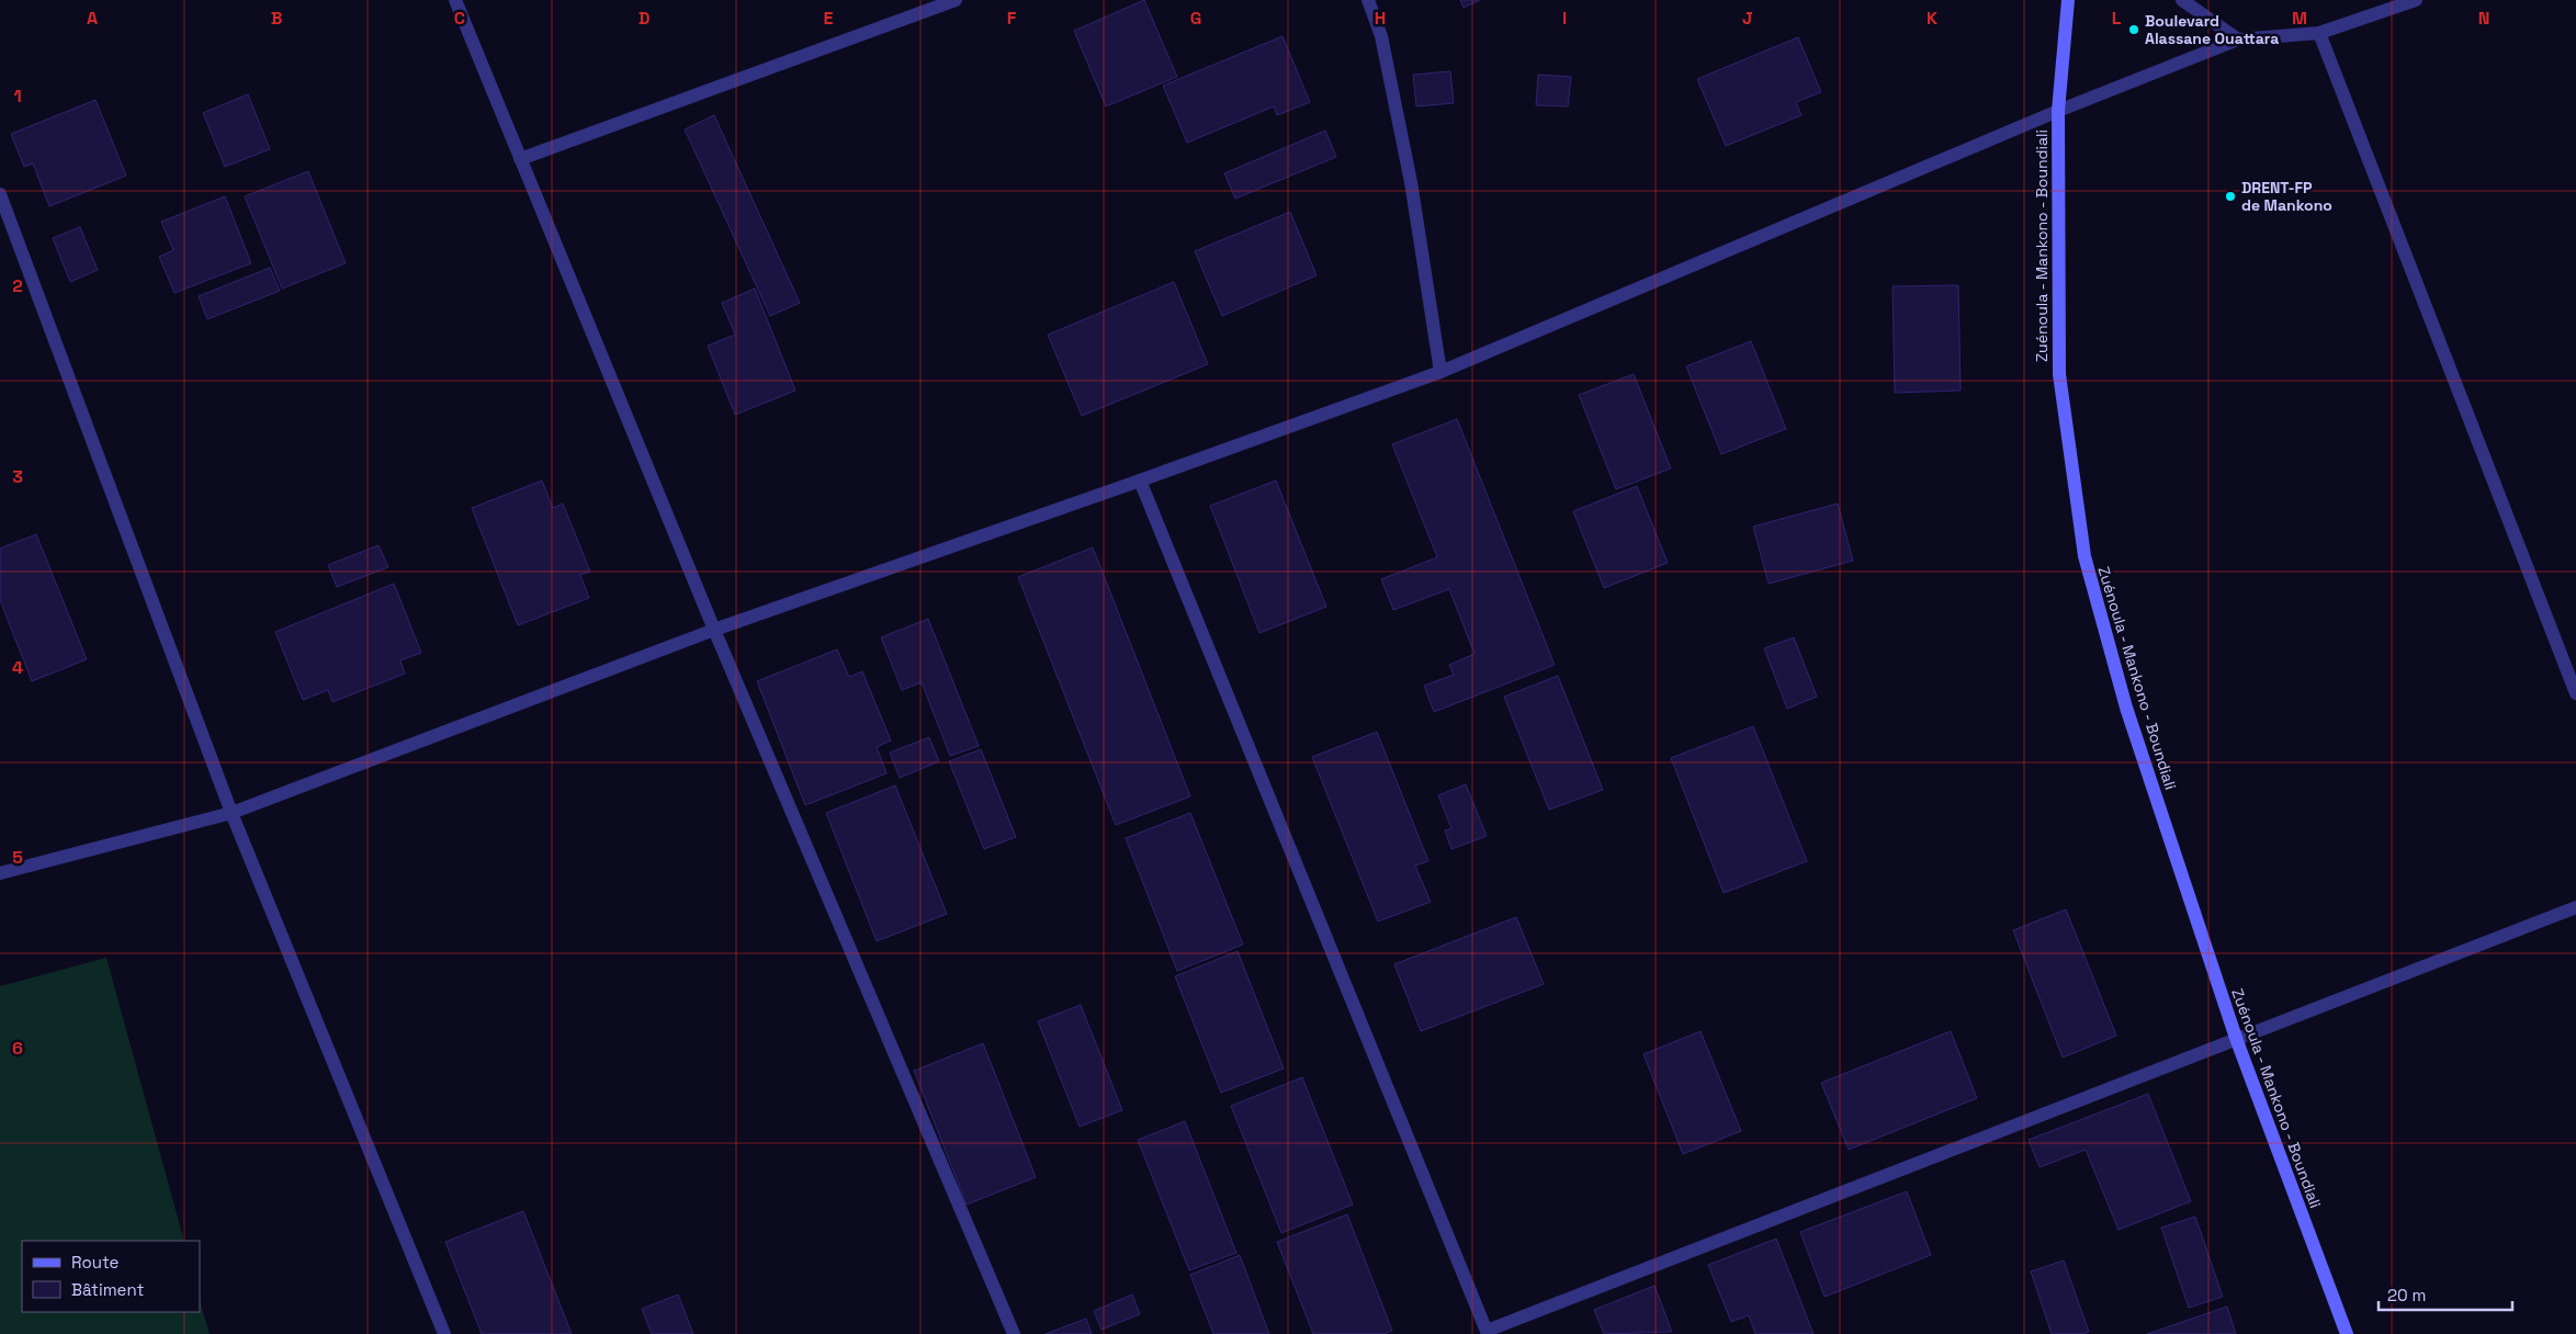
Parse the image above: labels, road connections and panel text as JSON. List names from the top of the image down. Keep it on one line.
{"streets":{"main road":["Zuénoula - Mankono - Boundiali"]},"places":["Boulevard Alassane Ouattara","DRENT-FP de Mankono"],"legend":["Route","Bâtiment"],"scale_bar":"20 m","grid":{"columns":["A","B","C","D","E","F","G","H","I","J","K","L","M","N"],"rows":["1","2","3","4","5","6"]}}
